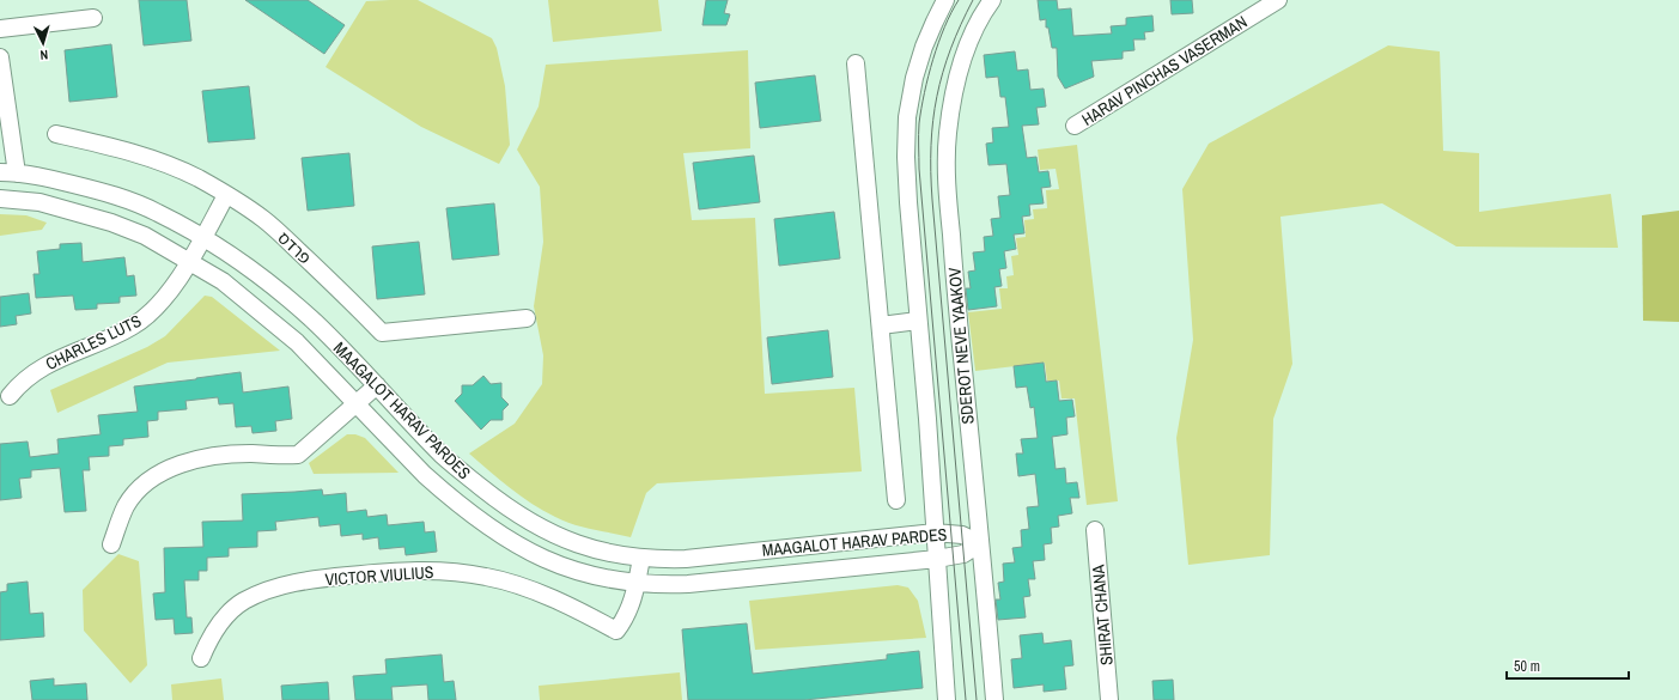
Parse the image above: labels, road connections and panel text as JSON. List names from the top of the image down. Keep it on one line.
{"streets":{"street":["HARAV PINCHAS VASERMAN","פרדס","CHARLES LUTS","SDEROT NEVE YAAKOV","MAAGALOT HARAV PARDES","VICTOR VIULIUS","SHIRAT CHANA"]},"crossings":[["פרדס","CHARLES LUTS"],["CHARLES LUTS","MAAGALOT HARAV PARDES"],["SDEROT NEVE YAAKOV","MAAGALOT HARAV PARDES"],["MAAGALOT HARAV PARDES","VICTOR VIULIUS"]],"scale_bar":"50 m","north":"bottom"}
